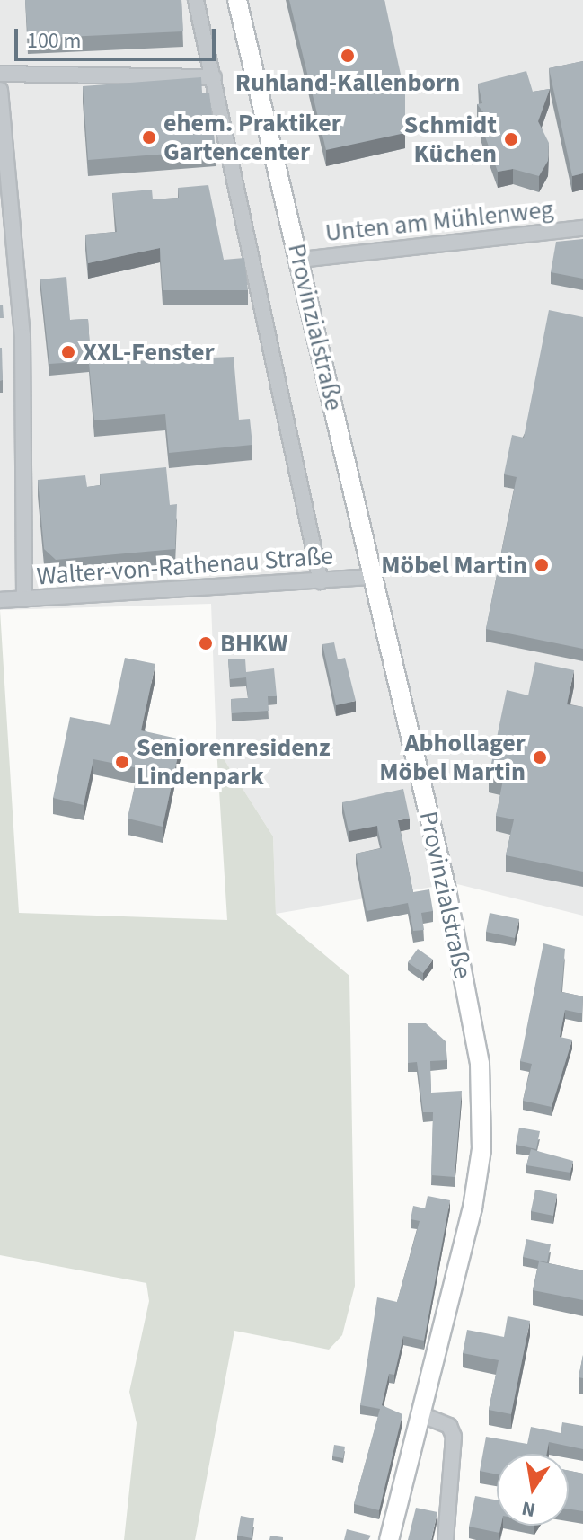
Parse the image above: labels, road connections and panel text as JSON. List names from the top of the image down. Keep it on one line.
{"streets":{"main road":["Provinzialstraße"],"street":["Unten am Mühlenweg","Walter-von-Rathenau Straße"]},"crossings":[["Unten am Mühlenweg","Provinzialstraße"],["Provinzialstraße","Walter-von-Rathenau Straße"]],"places":["Ruhland-Kallenborn","ehem. Praktiker Gartencenter","Schmidt Küchen","XXL-Fenster","Möbel Martin","BHKW","Abhollager Möbel Martin","Seniorenresidenz Lindenpark"],"scale_bar":"100 m","north":"bottom"}
